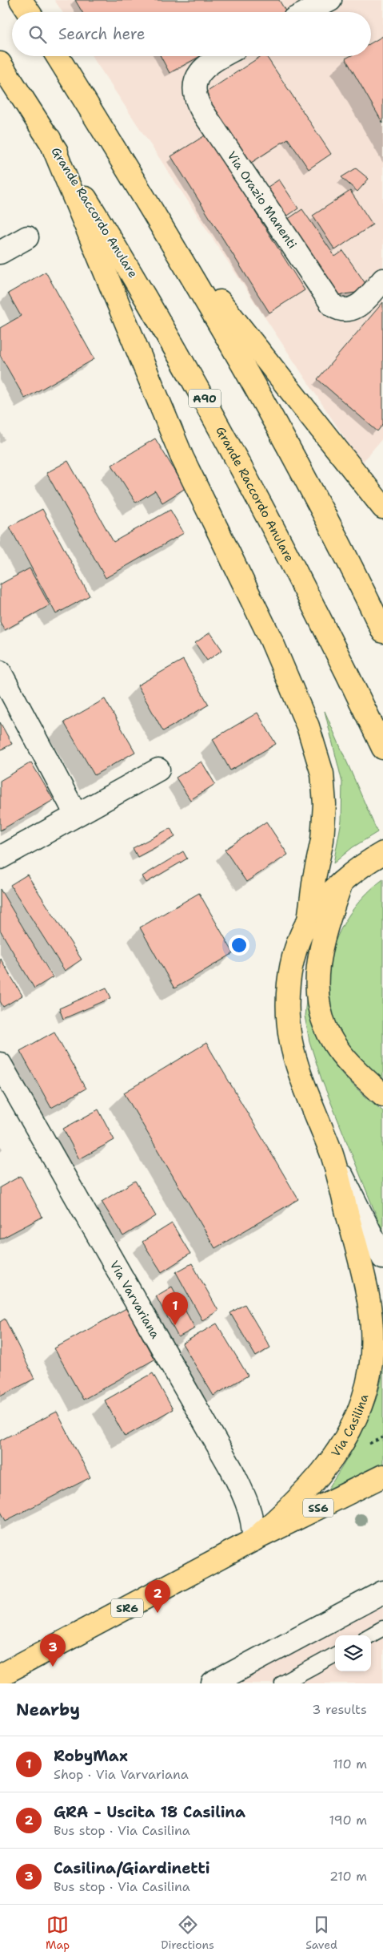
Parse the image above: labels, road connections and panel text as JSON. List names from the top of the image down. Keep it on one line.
{"streets":{"main road":["Grande Raccordo Anulare","A90","Via Casilina","SS6","SR6"],"street":["Via Orazio Manenti","Via Varvariana"]},"crossings":[["Via Varvariana","Via Casilina"]],"page":{"search":"Search here","pins":["1","2","3"],"heading":["Nearby","3 results"],"list":[{"mark":"1","name":"RobyMax","note":"Shop · Via Varvariana","value":"110 m"},{"mark":"2","name":"GRA - Uscita 18 Casilina","note":"Bus stop · Via Casilina","value":"190 m"},{"mark":"3","name":"Casilina/Giardinetti","note":"Bus stop · Via Casilina","value":"210 m"}],"nav":["Map","Directions","Saved"]}}
